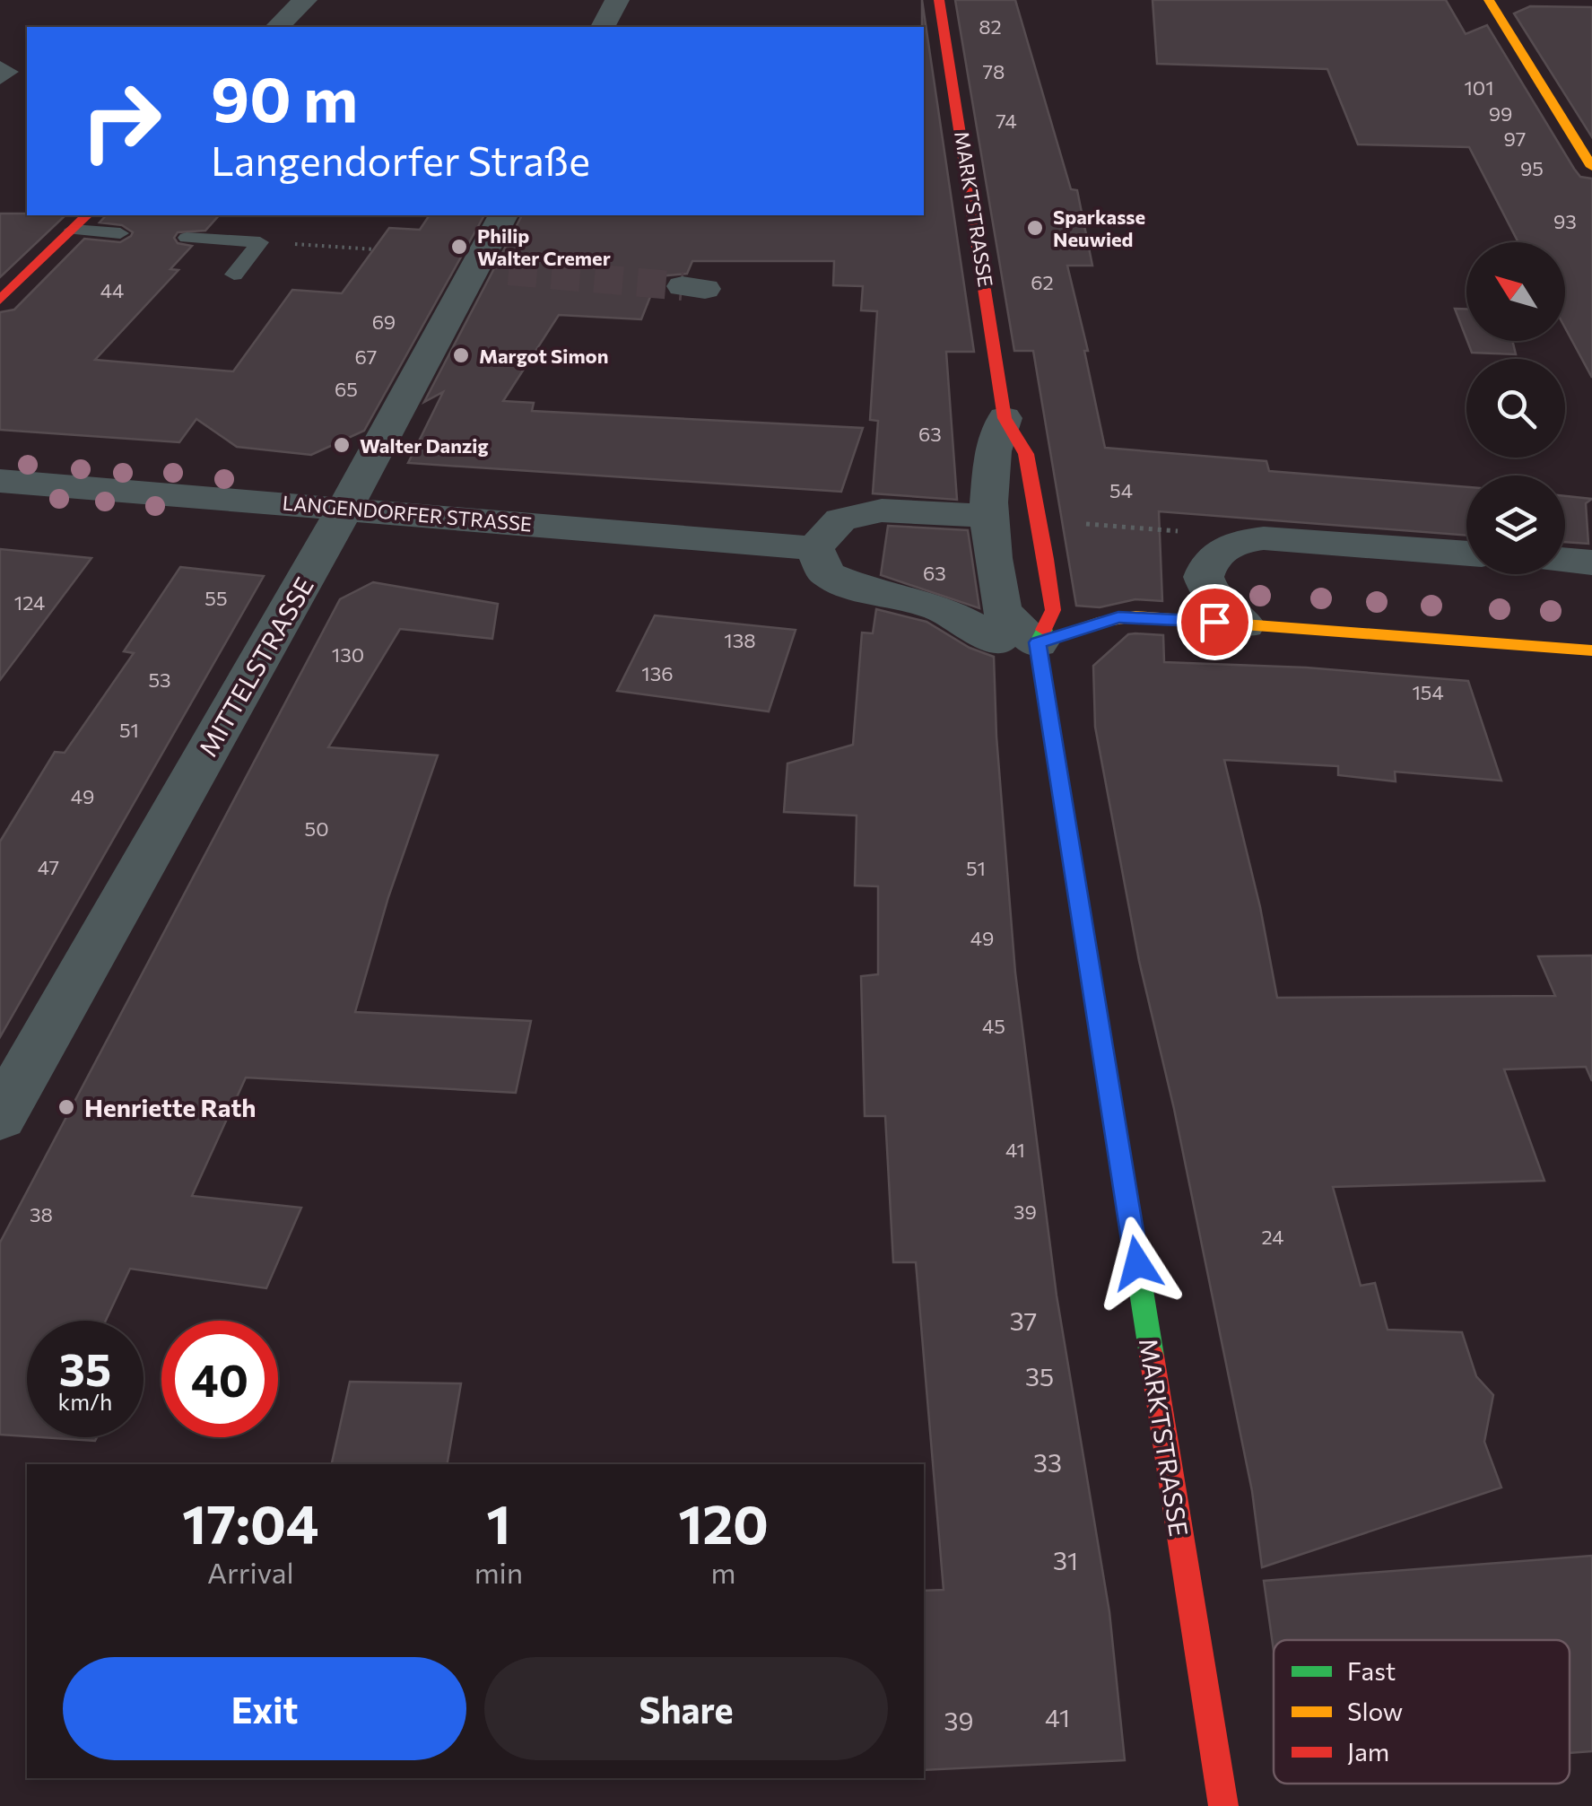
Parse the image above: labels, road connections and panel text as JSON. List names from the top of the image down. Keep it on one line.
{"streets":{"street":["MARKTSTRASSE","LANGENDORFER STRASSE","MITTELSTRASSE"]},"crossings":[["LANGENDORFER STRASSE","MITTELSTRASSE"]],"places":["Sparkasse Neuwied","Philip Walter Cremer","Margot Simon","Walter Danzig","Henriette Rath"],"house_numbers":["82","78","101","99","74","97","95","93","62","44","69","67","65","63","54","63","55","124","138","130","136","53","154","51","49","50","47","51","49","45","41","39","38","24","37","35","33","31","41","39"],"legend":["Fast","Slow","Jam"],"north":"top left","page":{"turn":["90 m","Langendorfer Straße"],"speed":"35 km/h","limit":"40","eta":["17:04","Arrival","1","min","120","m"],"buttons":["Exit","Share"]}}
